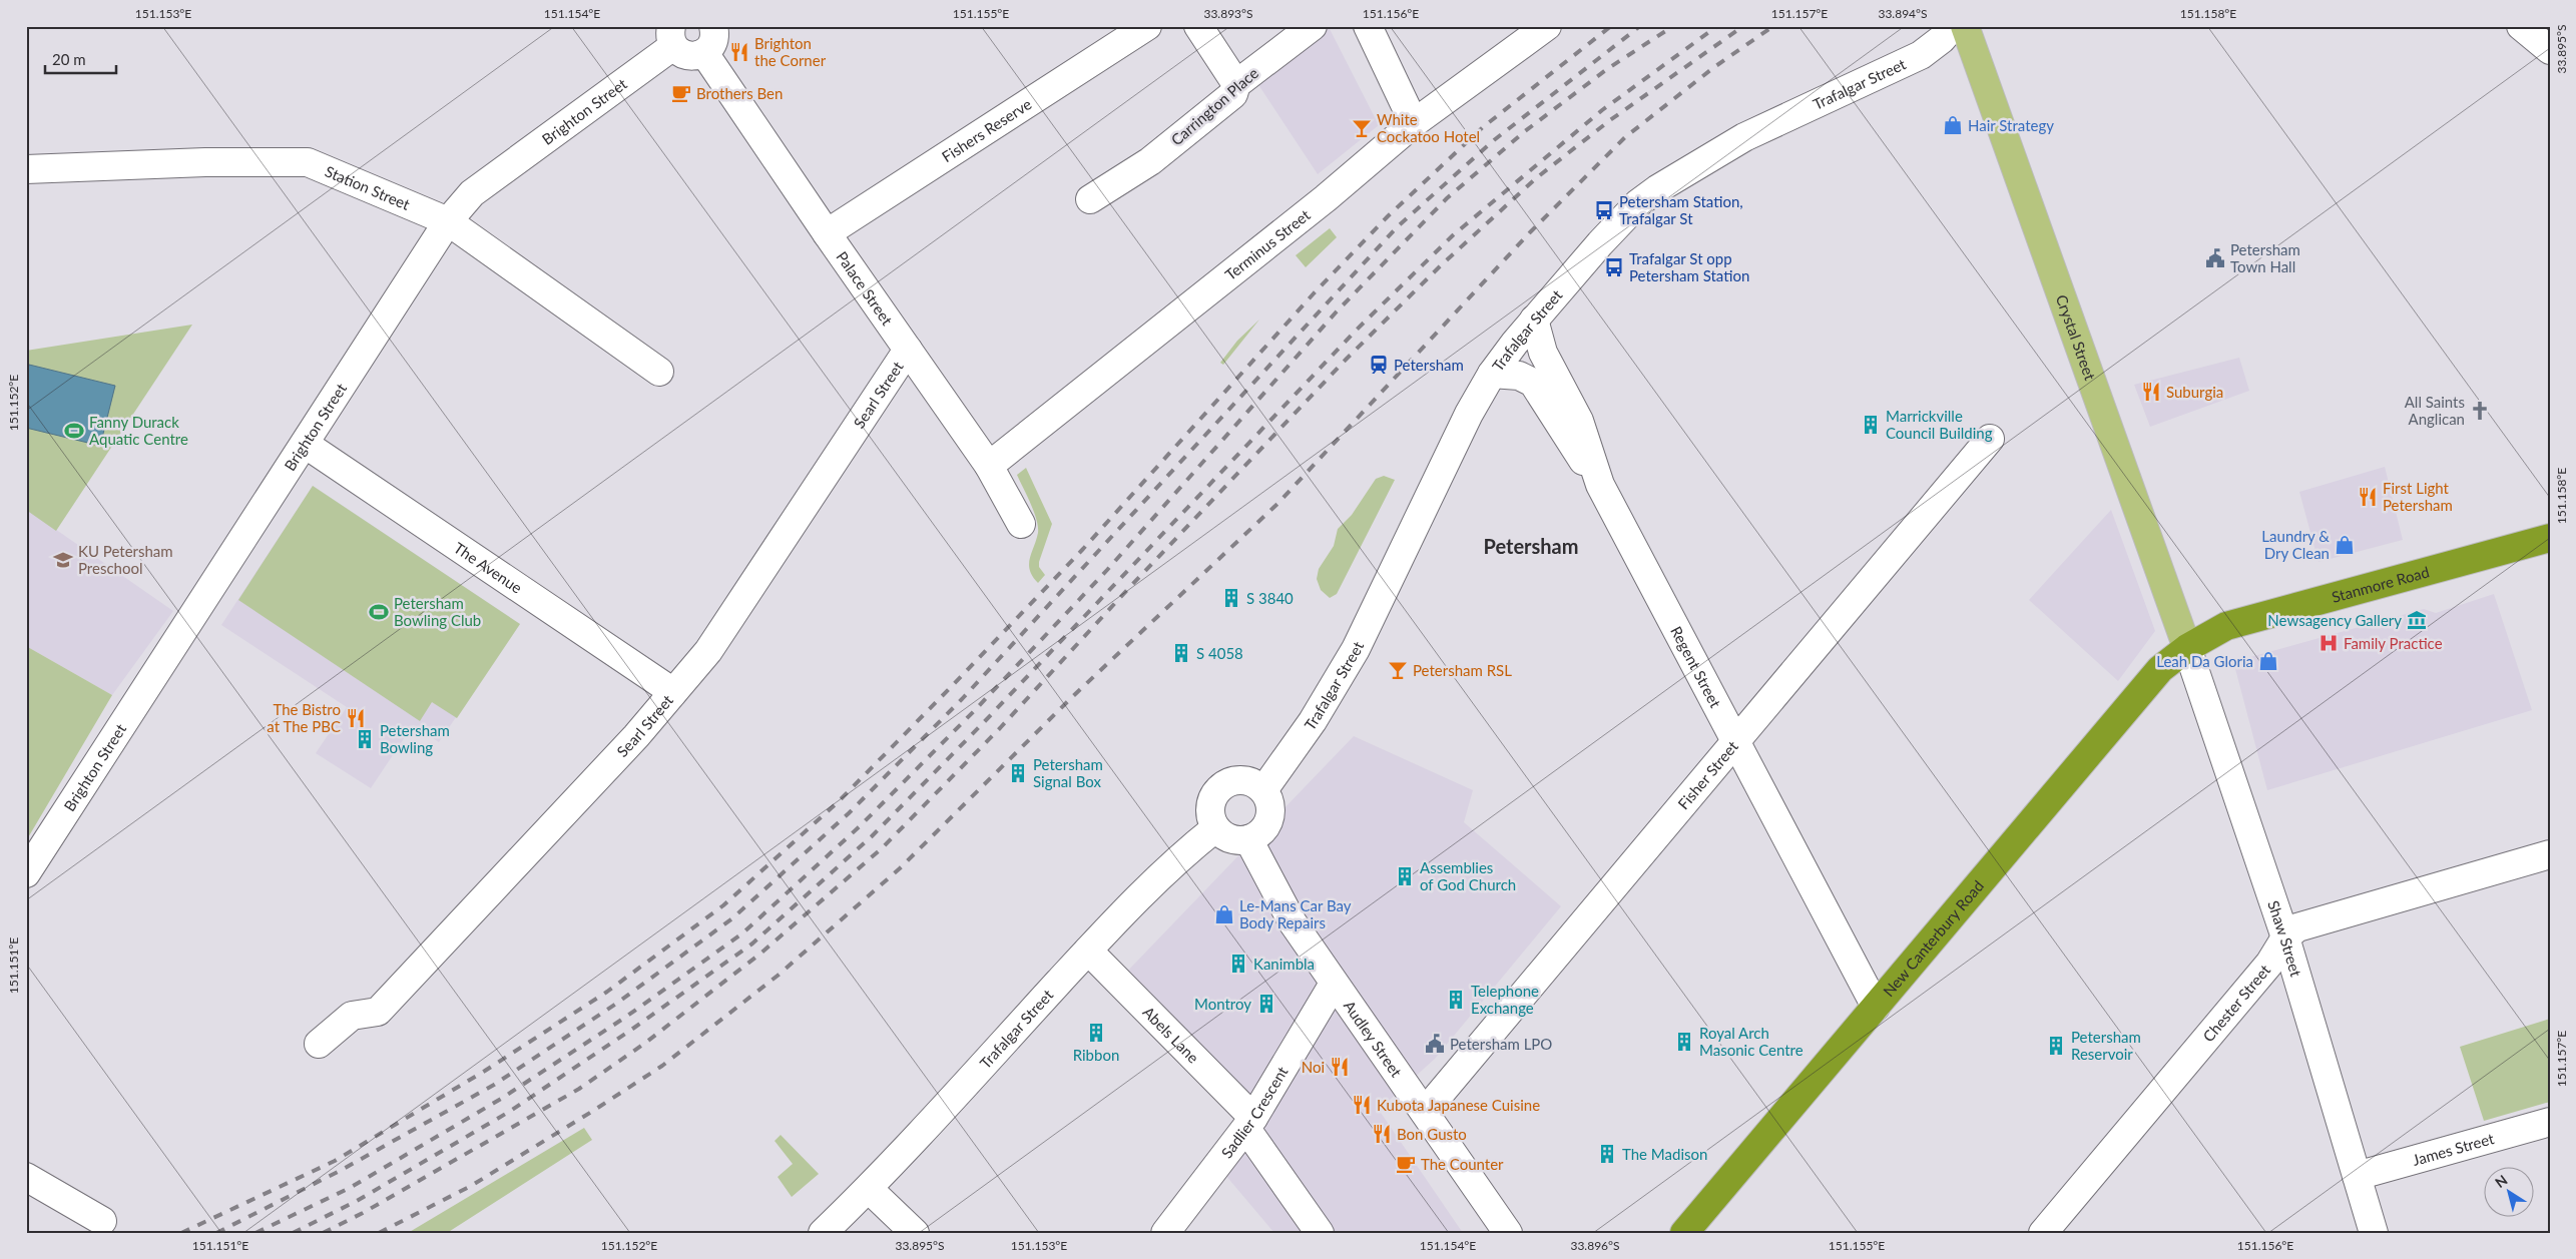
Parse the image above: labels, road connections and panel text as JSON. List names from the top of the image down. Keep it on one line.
{"streets":{"highway":["Stanmore Road","New Canterbury Road"],"main road":["Crystal Street"],"street":["Trafalgar Street","Carrington Place","Brighton Street","Fishers Reserve","Station Street","Terminus Street","Palace Street","Searl Street","The Avenue","Regent Street","Fisher Street","Shaw Street","Chester Street","Abels Lane","Audley Street","Sadlier Crescent","James Street"]},"crossings":[["Trafalgar Street","Regent Street"],["Trafalgar Street","Abels Lane"],["Trafalgar Street","Audley Street"],["Brighton Street","Station Street"],["Brighton Street","The Avenue"],["Fishers Reserve","Palace Street"],["Terminus Street","Palace Street"],["Palace Street","Searl Street"],["Crystal Street","Stanmore Road"],["Crystal Street","New Canterbury Road"],["Crystal Street","Shaw Street"],["Searl Street","The Avenue"],["Stanmore Road","New Canterbury Road"],["Stanmore Road","Shaw Street"],["Regent Street","Fisher Street"],["Regent Street","New Canterbury Road"],["Fisher Street","Audley Street"],["New Canterbury Road","Shaw Street"],["Shaw Street","Chester Street"],["Shaw Street","James Street"],["Abels Lane","Sadlier Crescent"],["Audley Street","Sadlier Crescent"]],"districts":["Petersham"],"places":{"restaurant":["Brighton the Corner","Suburgia","First Light Petersham","The Bistro at The PBC","Noi","Kubota Japanese Cuisine","Bon Gusto"],"cafe":["Brothers Ben","The Counter"],"shop":["Hair Strategy","Laundry & Dry Clean","Leah Da Gloria","Le-Mans Car Bay Body Repairs"],"bar":["White Cockatoo Hotel","Petersham RSL"],"bus stop":["Petersham Station, Trafalgar St","Trafalgar St opp Petersham Station"],"public building":["Petersham Town Hall","Petersham LPO"],"station":["Petersham"],"church":["All Saints Anglican"],"building":["Marrickville Council Building","S 3840","S 4058","Petersham Bowling","Petersham Signal Box","Assemblies of God Church","Kanimbla","Telephone Exchange","Montroy","Ribbon","Royal Arch Masonic Centre","Petersham Reservoir","The Madison"],"sports":["Fanny Durack Aquatic Centre","Petersham Bowling Club"],"school or university":["KU Petersham Preschool"],"museum":["Newsagency Gallery"],"hospital":["Family Practice"]},"scale_bar":"20 m","north":"top left","coordinates":["151.153°E","151.154°E","151.155°E","33.893°S","151.156°E","151.157°E","33.894°S","151.158°E","33.895°S","151.152°E","151.151°E","33.896°S"]}
